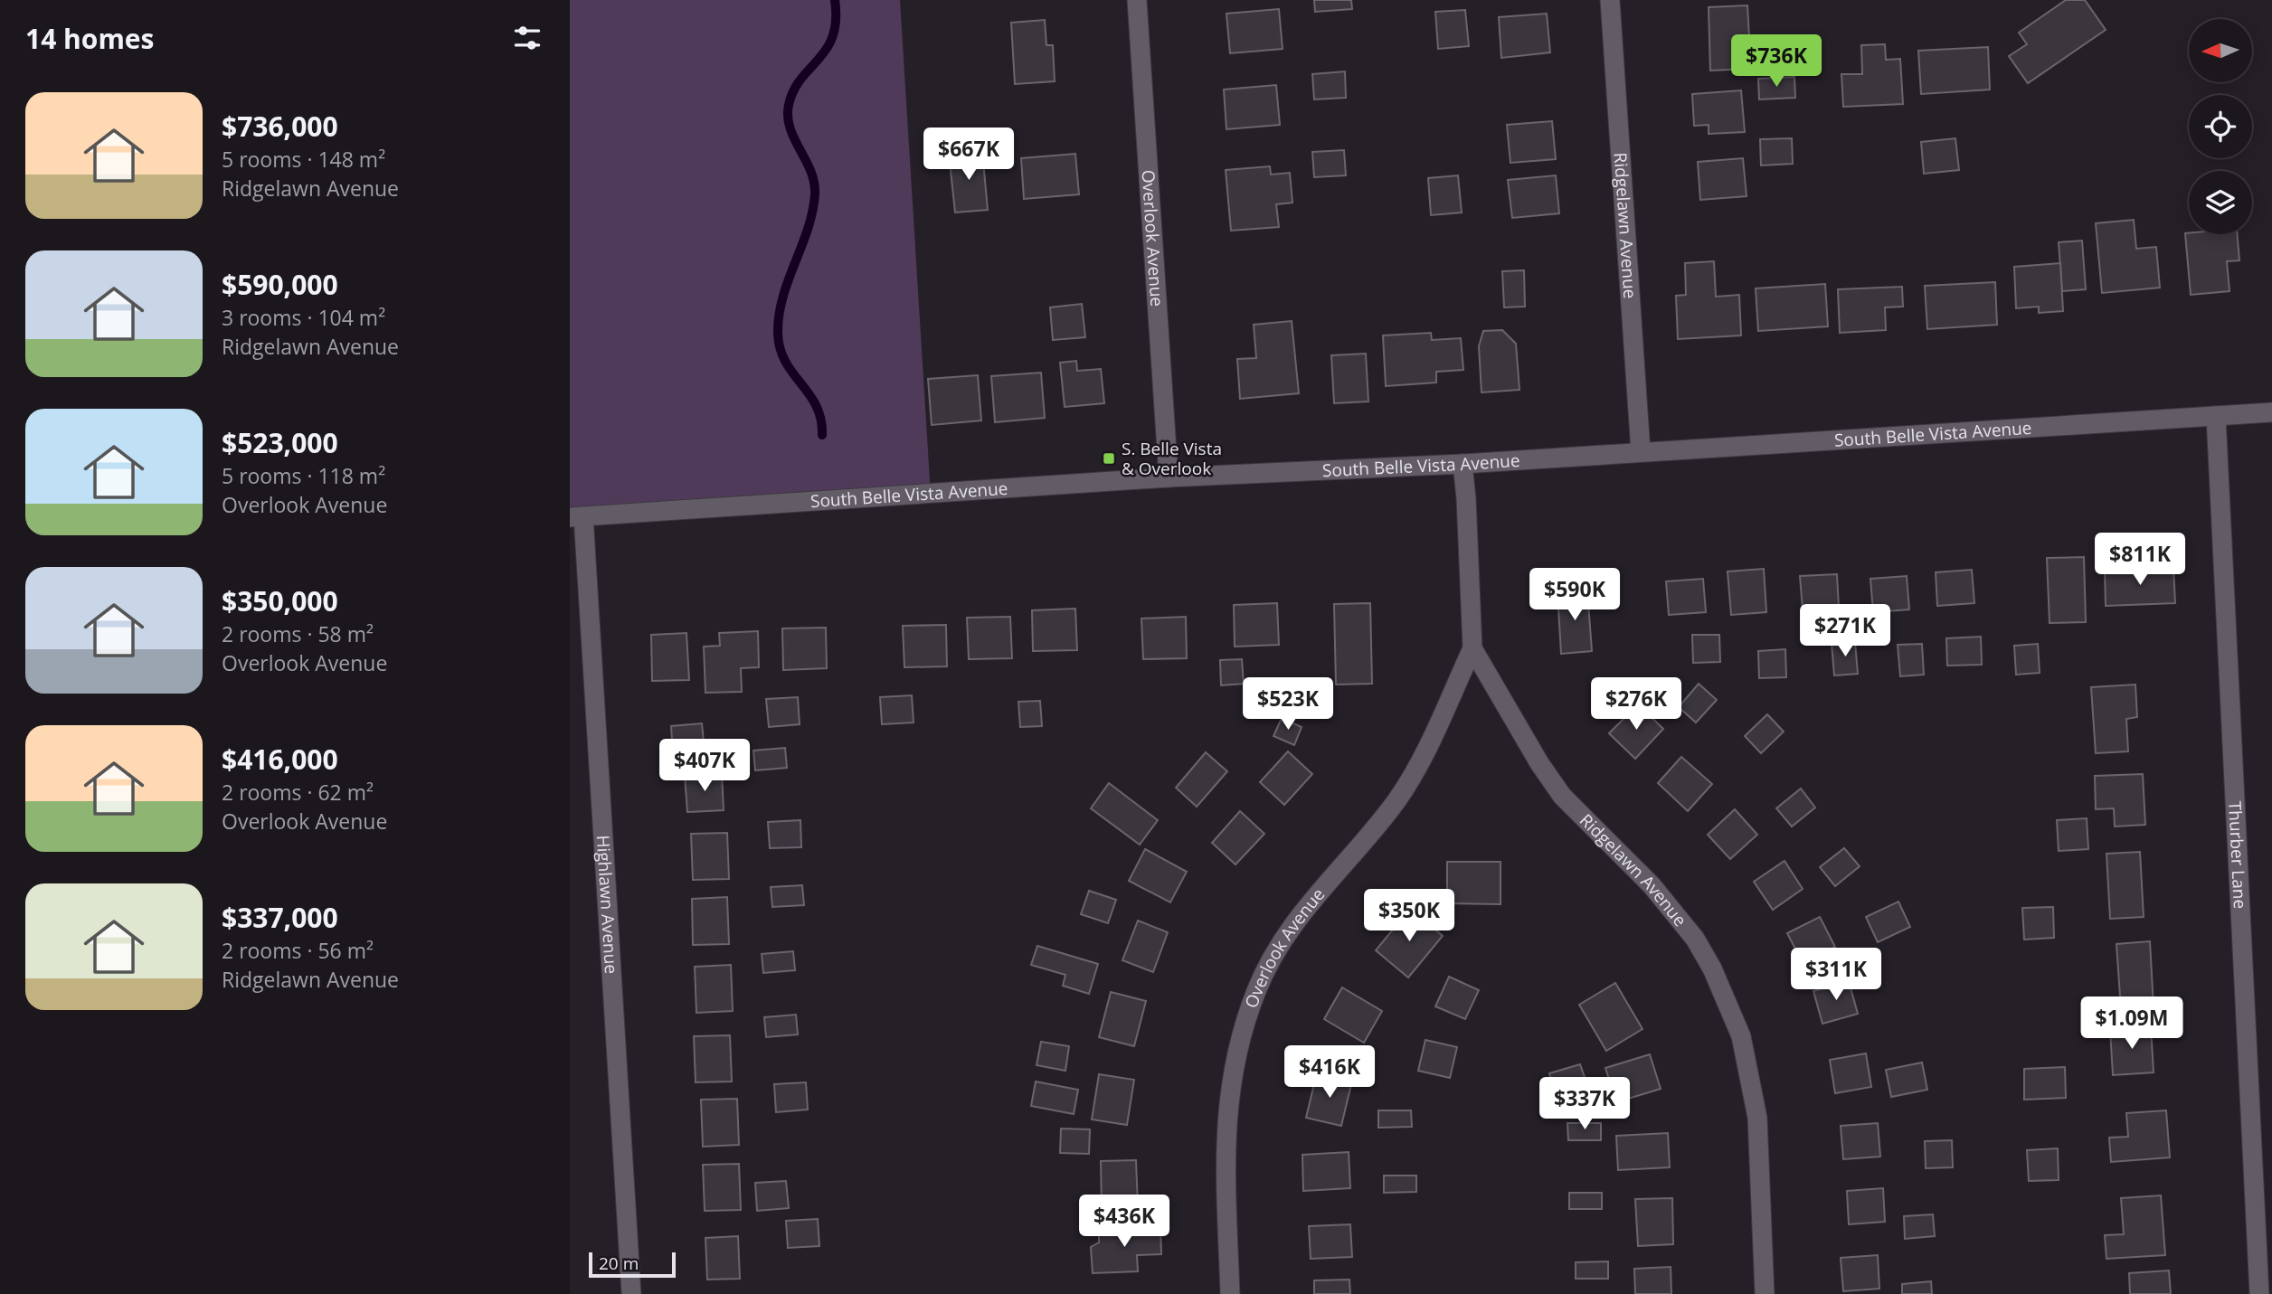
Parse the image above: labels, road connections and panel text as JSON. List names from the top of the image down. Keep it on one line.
{"streets":{"street":["Ridgelawn Avenue","Overlook Avenue","South Belle Vista Avenue","Thurber Lane","Highlawn Avenue"]},"crossings":[["Ridgelawn Avenue","Overlook Avenue"],["Ridgelawn Avenue","South Belle Vista Avenue"],["Overlook Avenue","South Belle Vista Avenue"],["South Belle Vista Avenue","Thurber Lane"],["South Belle Vista Avenue","Highlawn Avenue"]],"places":{"transit":["S. Belle Vista & Overlook"]},"scale_bar":"20 m","north":"left","page":{"heading":"14 homes","price":["$736K","$667K","$811K","$590K","$271K","$523K","$276K","$407K","$350K","$311K","$1.09M","$416K","$337K","$436K"],"list":[{"name":"$736,000","note":"5 rooms · 148 m² · Ridgelawn Avenue"},{"name":"$590,000","note":"3 rooms · 104 m² · Ridgelawn Avenue"},{"name":"$523,000","note":"5 rooms · 118 m² · Overlook Avenue"},{"name":"$350,000","note":"2 rooms · 58 m² · Overlook Avenue"},{"name":"$416,000","note":"2 rooms · 62 m² · Overlook Avenue"},{"name":"$337,000","note":"2 rooms · 56 m² · Ridgelawn Avenue"}],"scale":"20 m"}}
